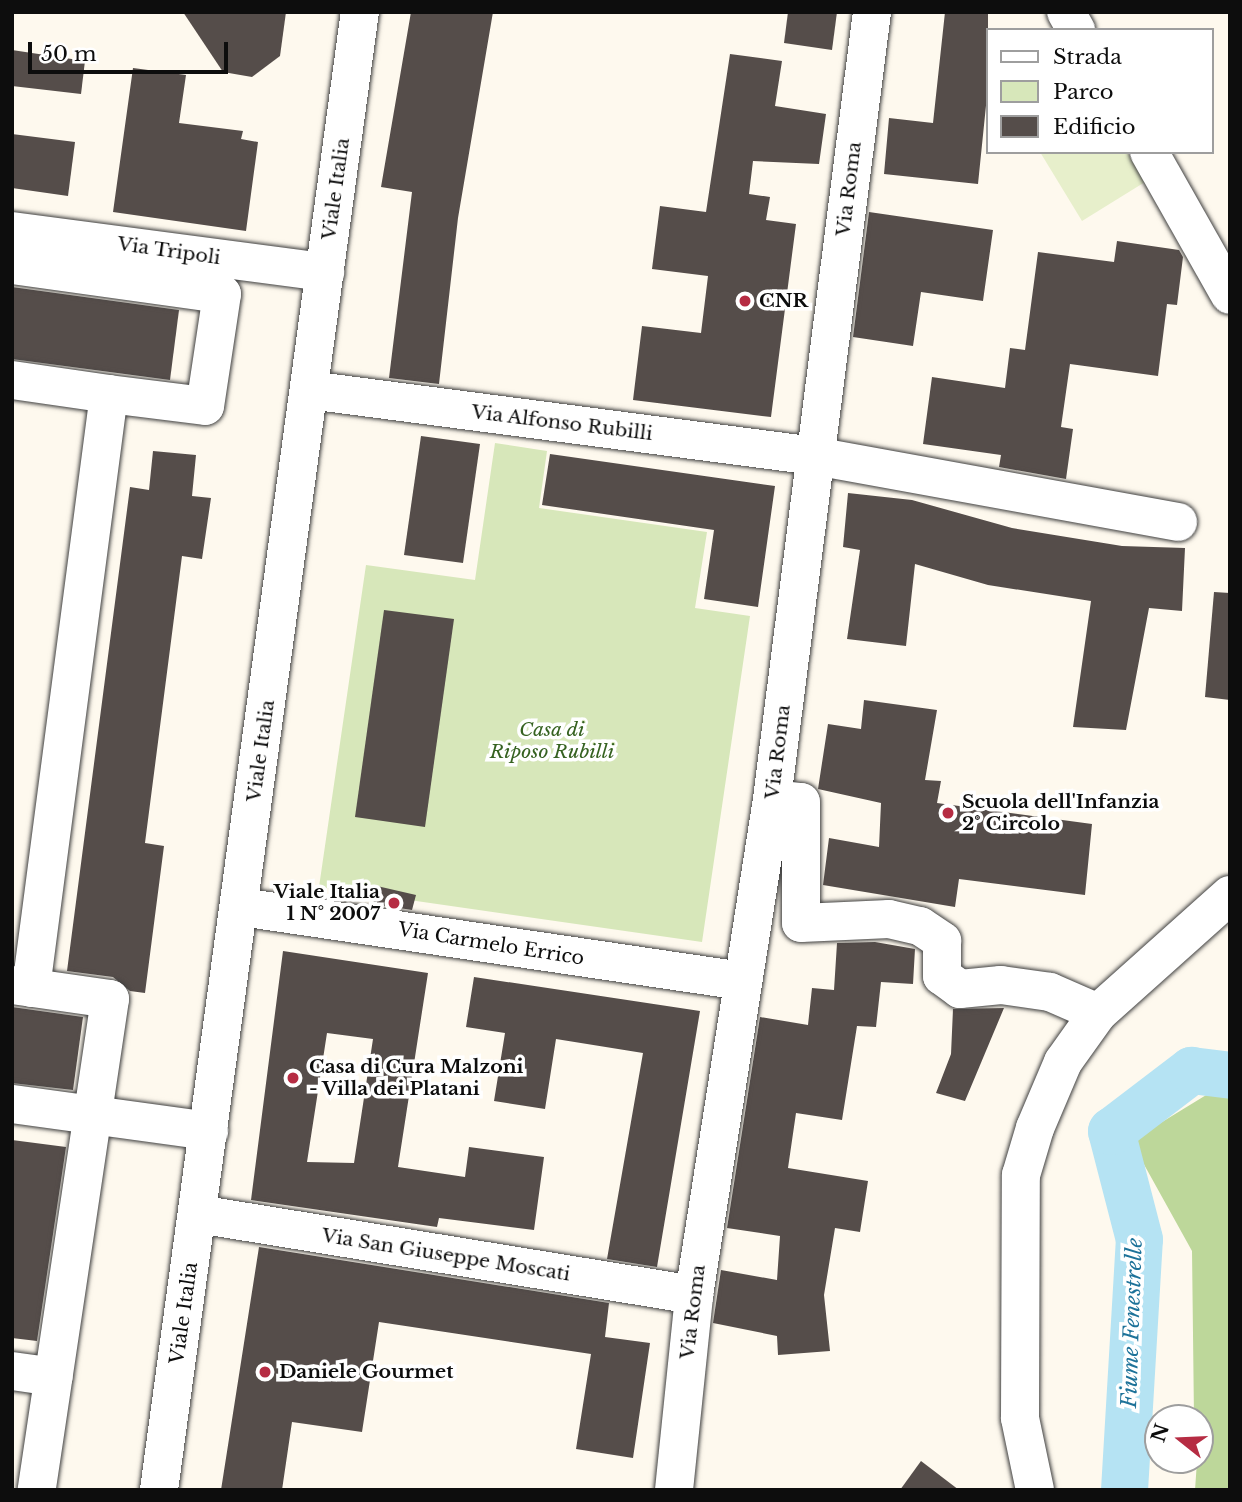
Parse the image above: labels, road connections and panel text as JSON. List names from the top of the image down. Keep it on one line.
{"streets":{"street":["Viale Italia","Via Roma","Via Tripoli","Via Alfonso Rubilli","Via Carmelo Errico","Via San Giuseppe Moscati"]},"crossings":[["Viale Italia","Via Tripoli"],["Viale Italia","Via Alfonso Rubilli"],["Viale Italia","Via Carmelo Errico"],["Viale Italia","Via San Giuseppe Moscati"],["Via Roma","Via Alfonso Rubilli"],["Via Roma","Via Carmelo Errico"],["Via Roma","Via San Giuseppe Moscati"]],"water":["Fiume Fenestrelle"],"parks":["Casa di Riposo Rubilli"],"places":["CNR","Scuola dell'Infanzia 2° Circolo","Viale Italia 1 N° 2007","Casa di Cura Malzoni - Villa dei Platani","Daniele Gourmet"],"legend":["Strada","Parco","Edificio"],"scale_bar":"50 m","north":"left"}
